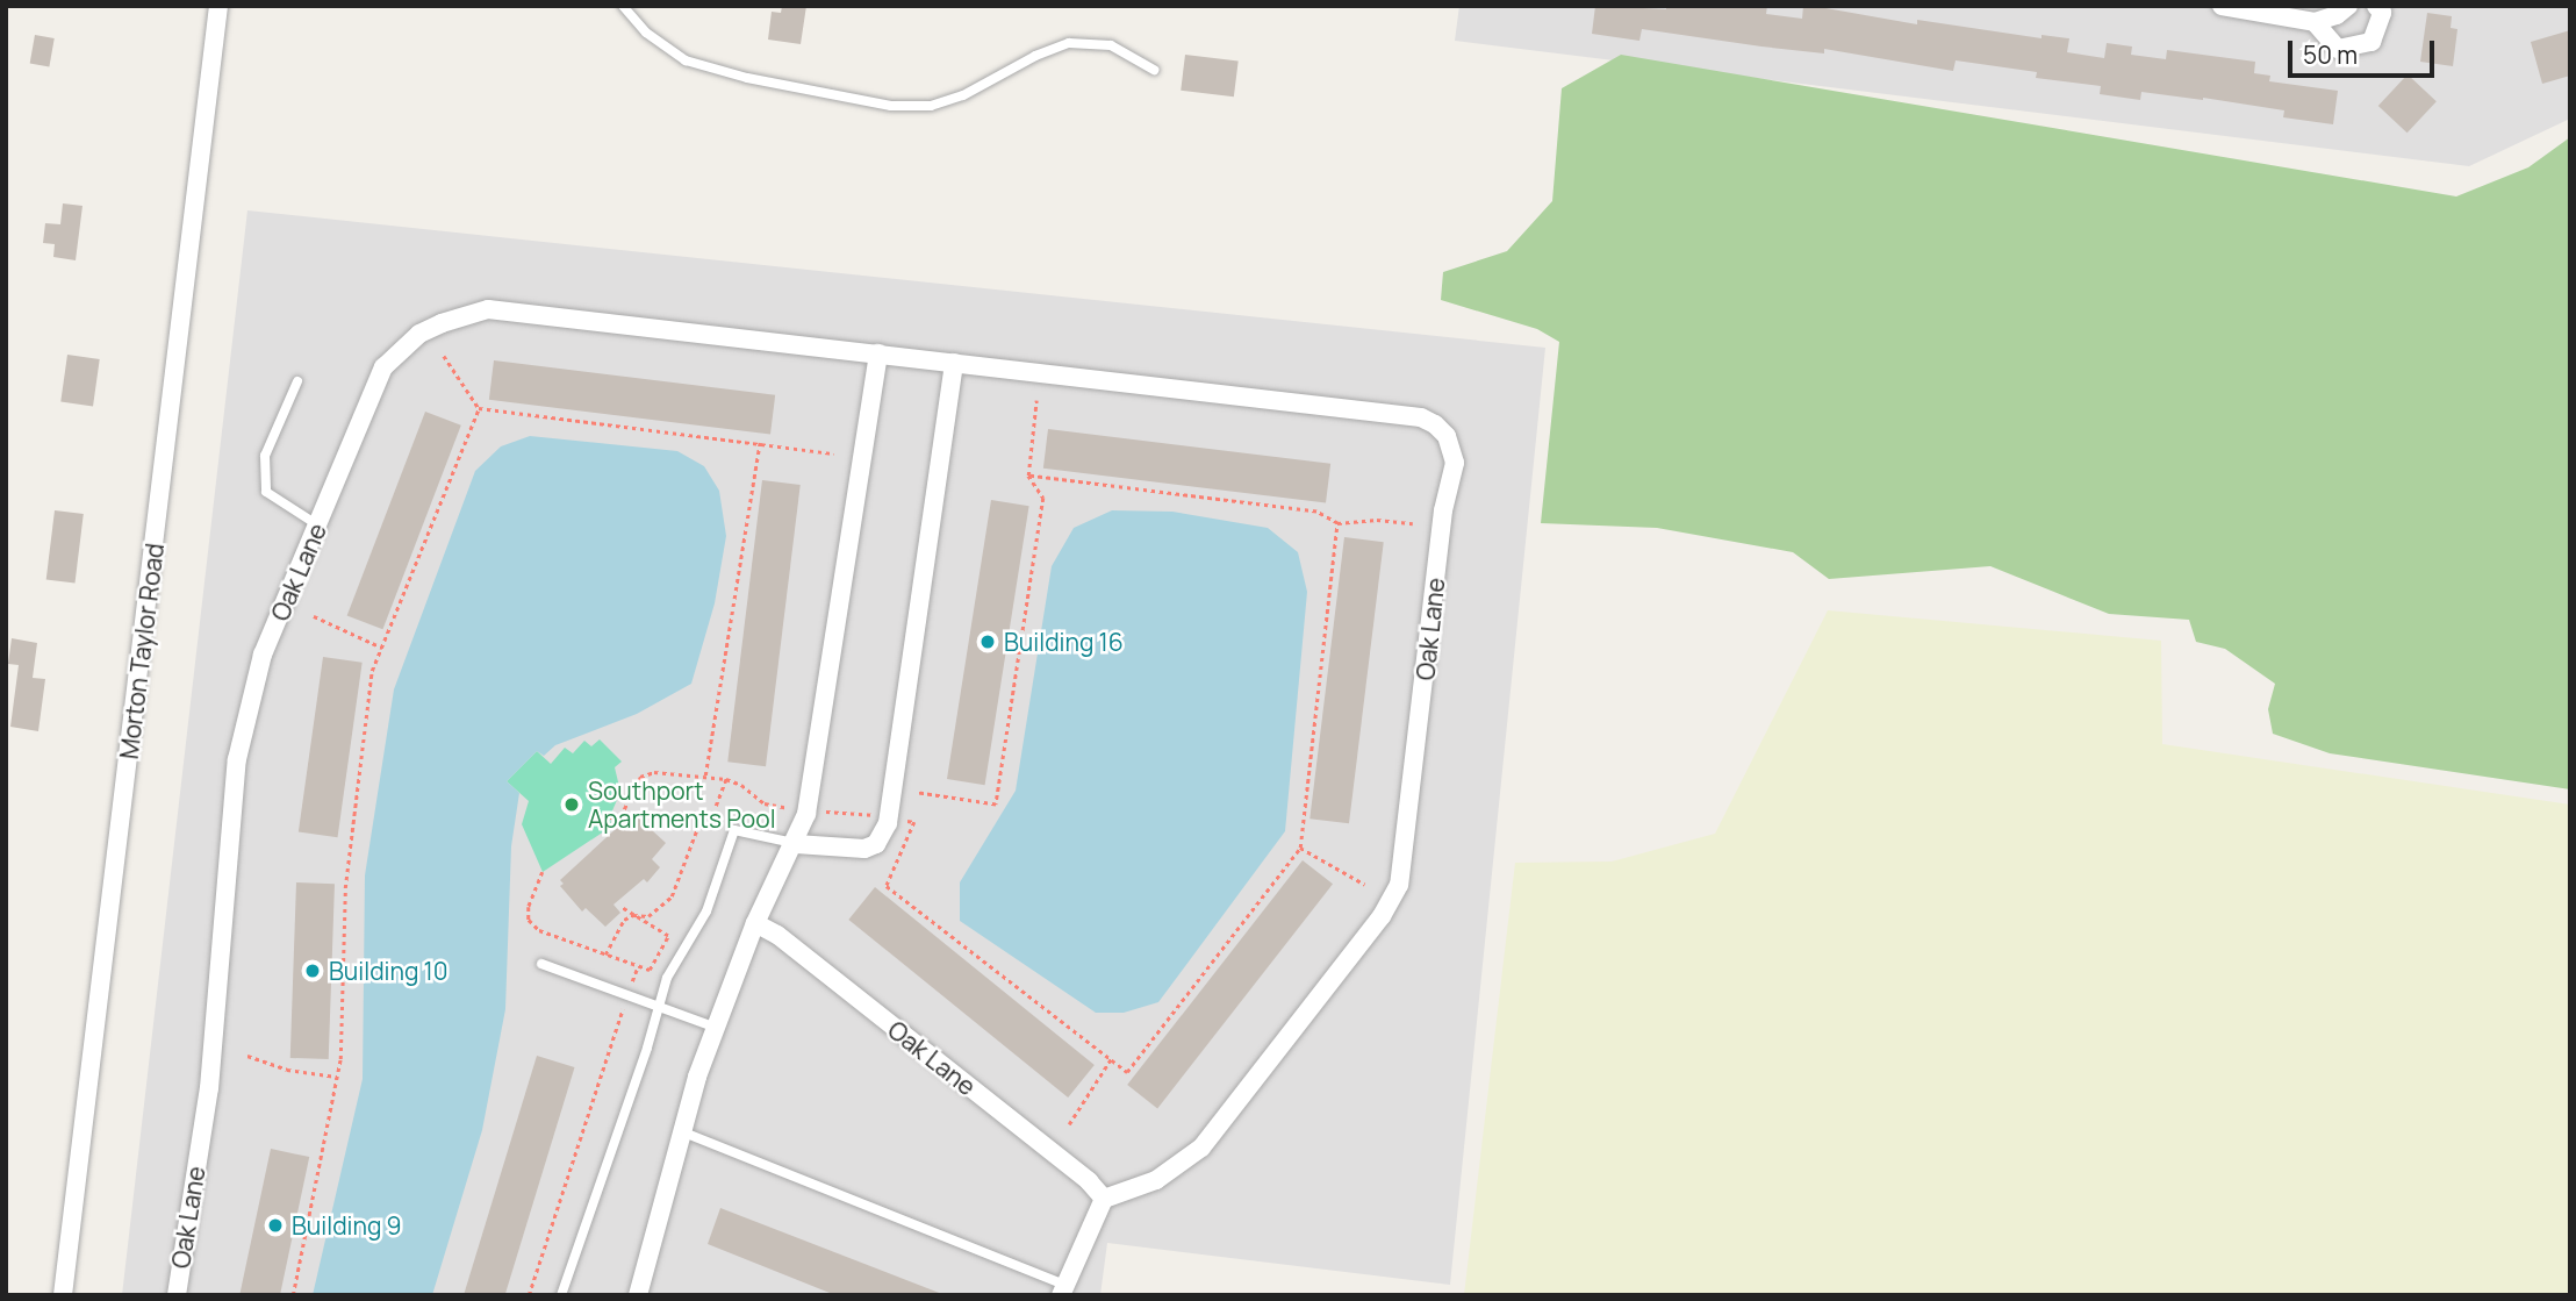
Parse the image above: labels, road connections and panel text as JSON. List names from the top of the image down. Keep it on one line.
{"streets":{"street":["Oak Lane","Morton Taylor Road"]},"places":["Building 16","Southport Apartments Pool","Building 10","Building 9"],"scale_bar":"50 m"}
